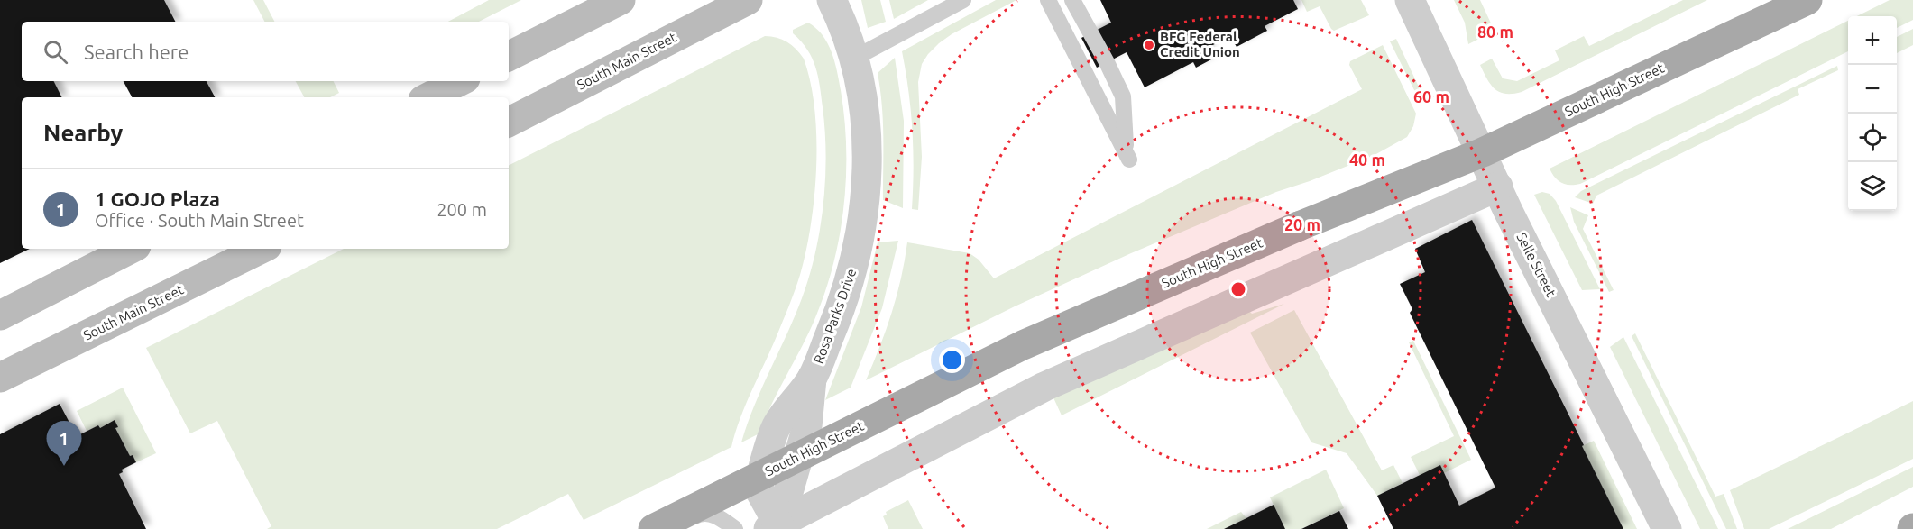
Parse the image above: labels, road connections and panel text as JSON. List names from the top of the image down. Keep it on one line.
{"streets":{"main road":["South Main Street","South High Street"],"street":["Selle Street","Rosa Parks Drive"]},"crossings":[["South High Street","Selle Street"]],"places":["BFG Federal Credit Union"],"page":{"map_buttons":["+","−"],"search":"Search here","heading":"Nearby","list":[{"mark":"1","name":"1 GOJO Plaza","note":"Office · South Main Street","value":"200 m"}],"pins":"1"},"rings":["80 m","60 m","40 m","20 m"]}
